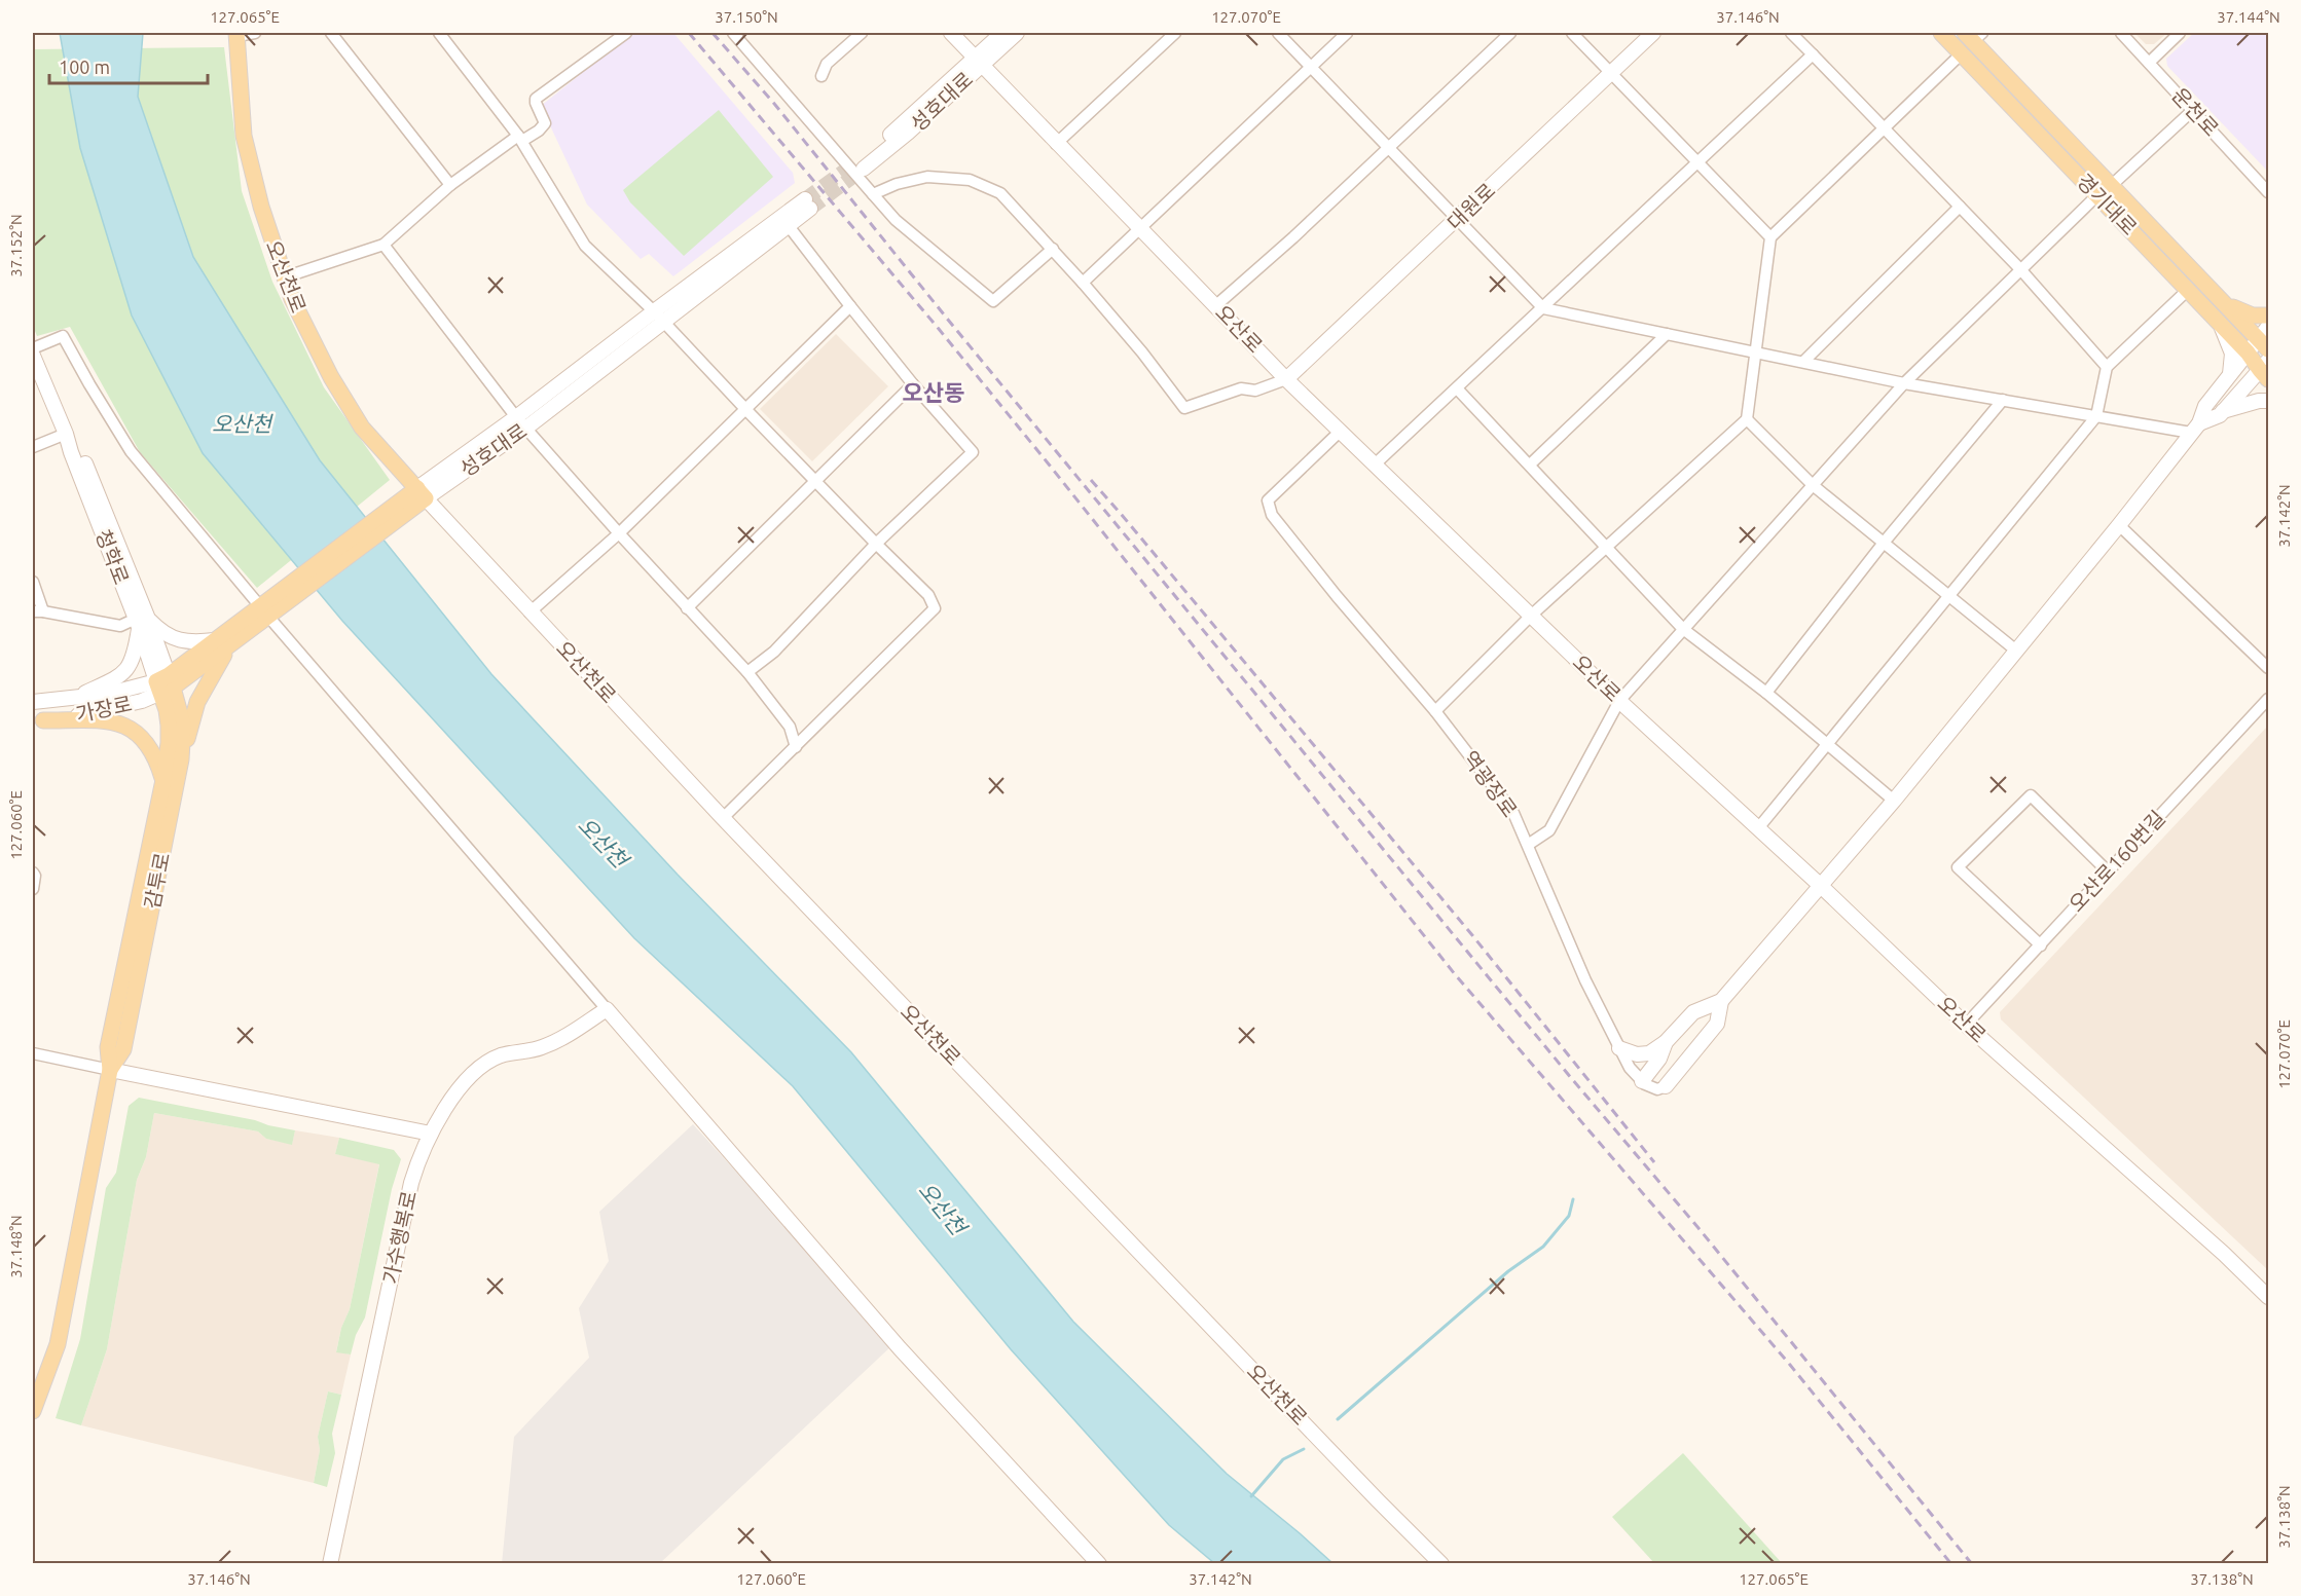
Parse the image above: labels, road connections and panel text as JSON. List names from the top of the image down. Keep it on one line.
{"streets":{"main road":["성호대로","경기대로","오산천로","감투로"],"street":["운천로","대원로","오산로","청학로","가장로","역광장로","오산로160번길","가수행복로"]},"crossings":[["성호대로","오산천로"],["성호대로","오산로"],["성호대로","청학로"],["성호대로","가장로"],["성호대로","감투로"],["대원로","오산로"],["오산로","역광장로"],["오산로","오산로160번길"],["청학로","가장로"],["청학로","감투로"],["가장로","감투로"]],"districts":["오산동"],"water":["오산천"],"scale_bar":"100 m","coordinates":["127.065°E","37.150°N","127.070°E","37.146°N","37.144°N","37.152°N","37.142°N","127.060°E","37.148°N","37.138°N"]}
